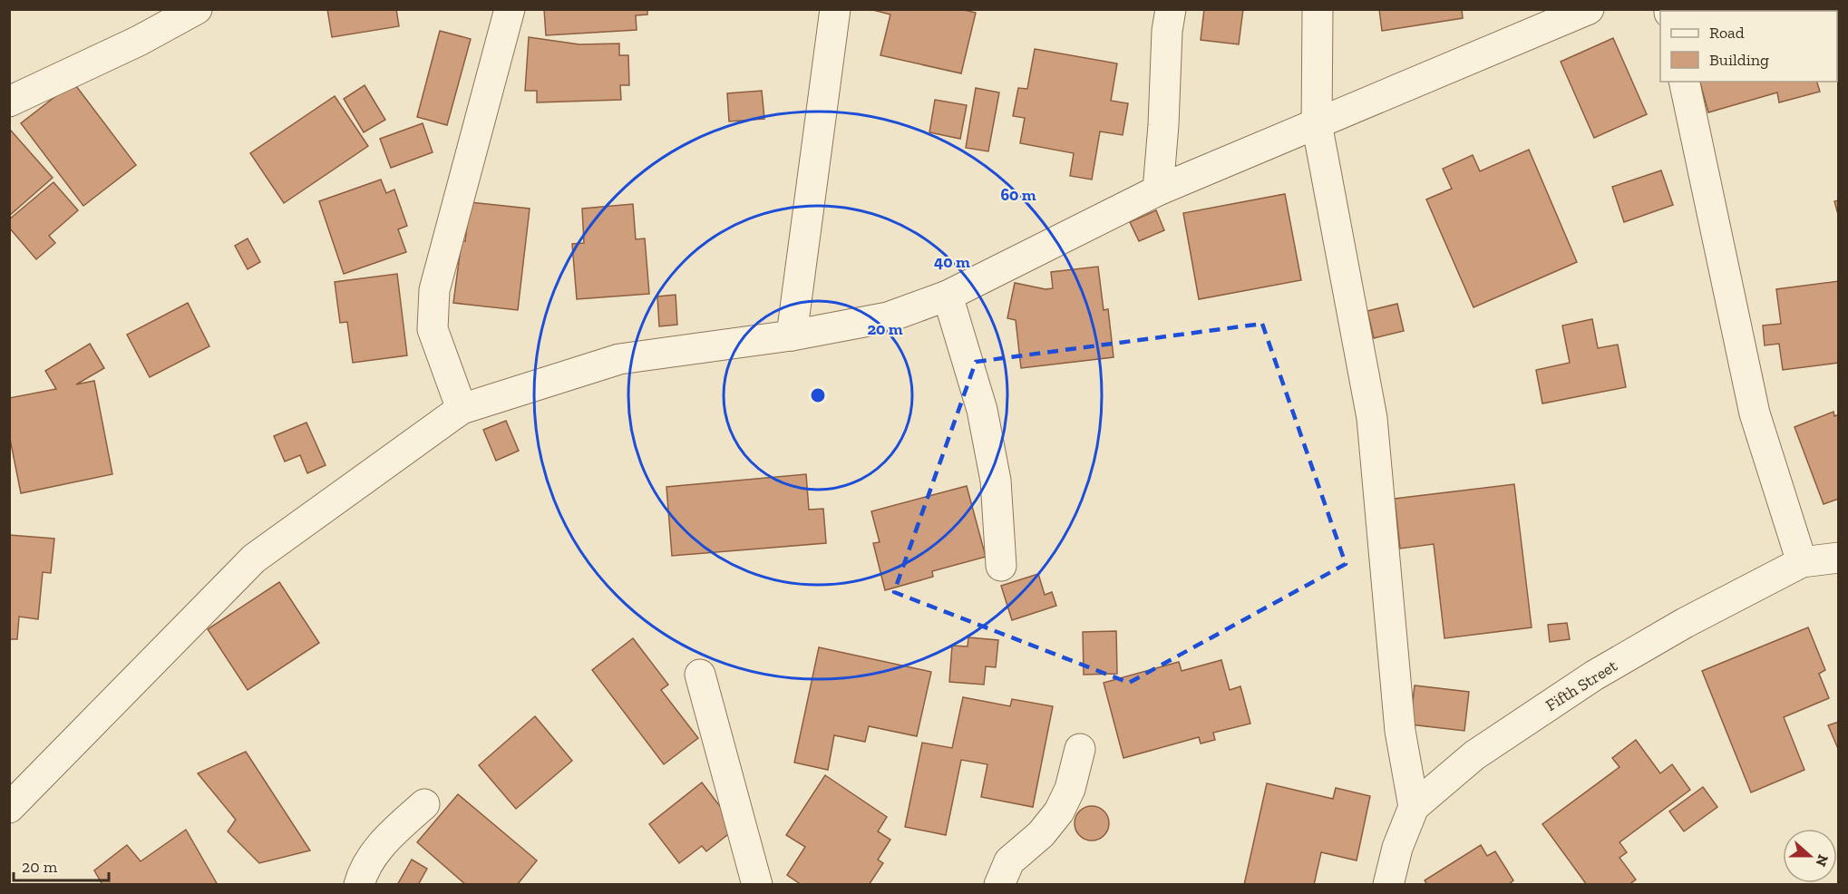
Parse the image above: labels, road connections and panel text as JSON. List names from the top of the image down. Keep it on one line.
{"streets":{"street":["Fifth Street"]},"legend":["Road","Building"],"scale_bar":"20 m","north":"right","rings":["60 m","40 m","20 m"]}
